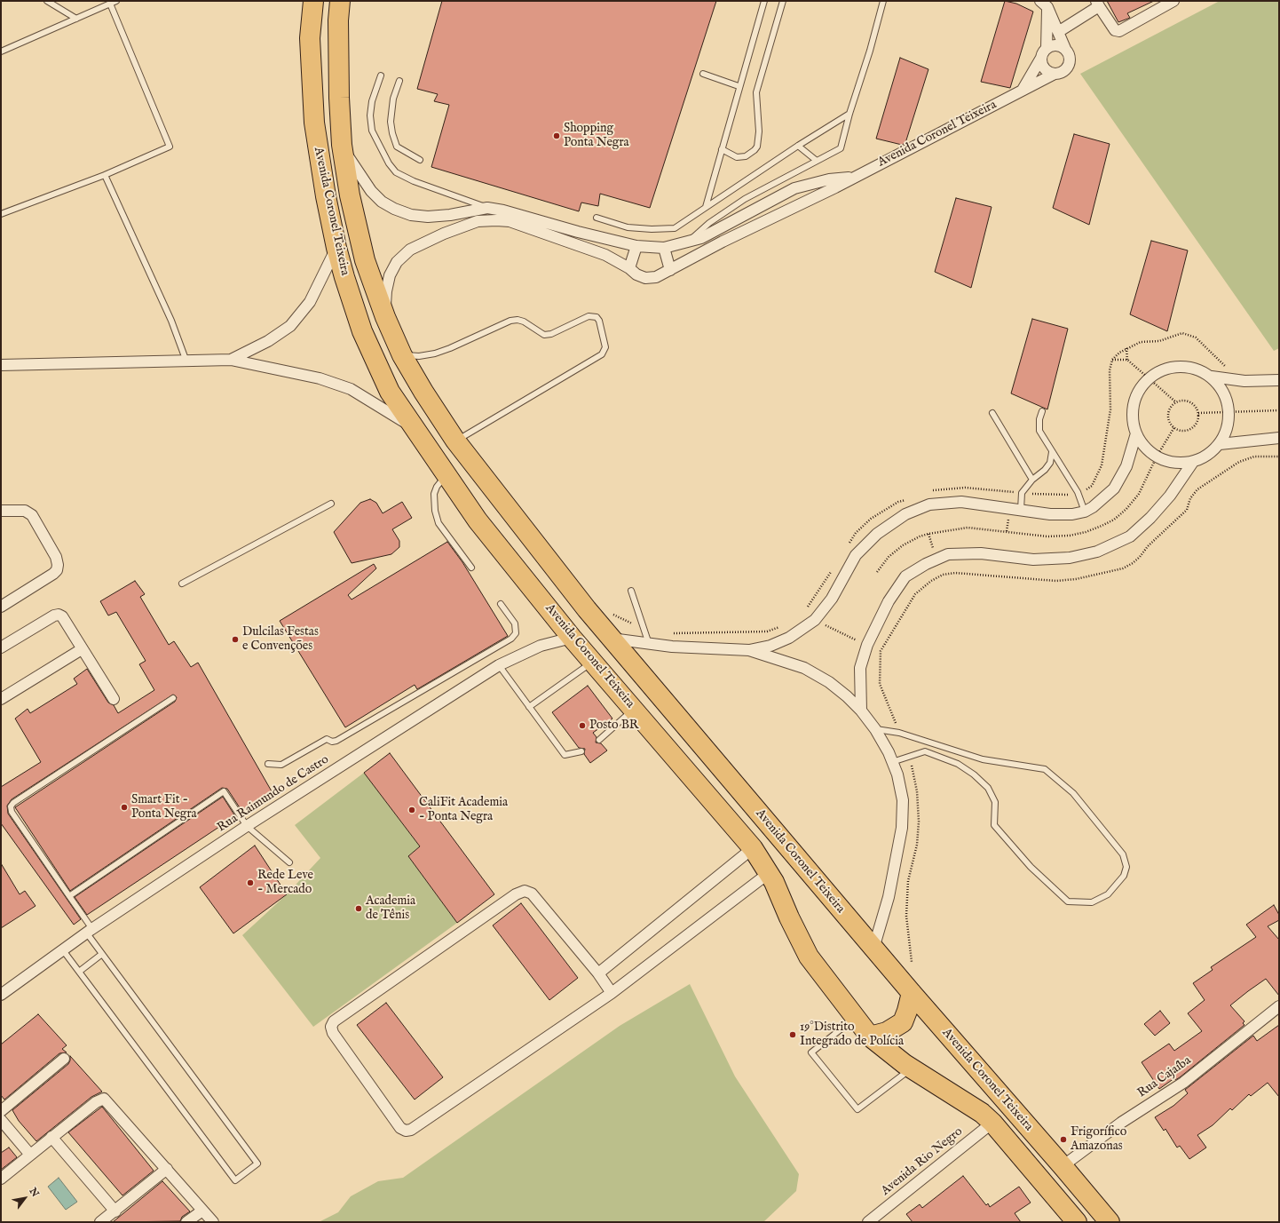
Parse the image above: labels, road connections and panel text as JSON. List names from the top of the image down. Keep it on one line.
{"streets":{"highway":["Avenida Coronel Teixeira"],"street":["Rua Raimundo de Castro","Rua Cajaíba","Avenida Rio Negro"]},"crossings":[["Avenida Coronel Teixeira","Rua Raimundo de Castro"],["Avenida Coronel Teixeira","Rua Cajaíba"],["Avenida Coronel Teixeira","Avenida Rio Negro"]],"places":["Shopping Ponta Negra","Dulcilas Festas e Convenções","Posto BR","Smart Fit - Ponta Negra","CaliFit Academia - Ponta Negra","Rede Leve - Mercado","Academia de Tênis","19°Distrito Integrado de Polícia","Frigorífico Amazonas"],"north":"top right"}
